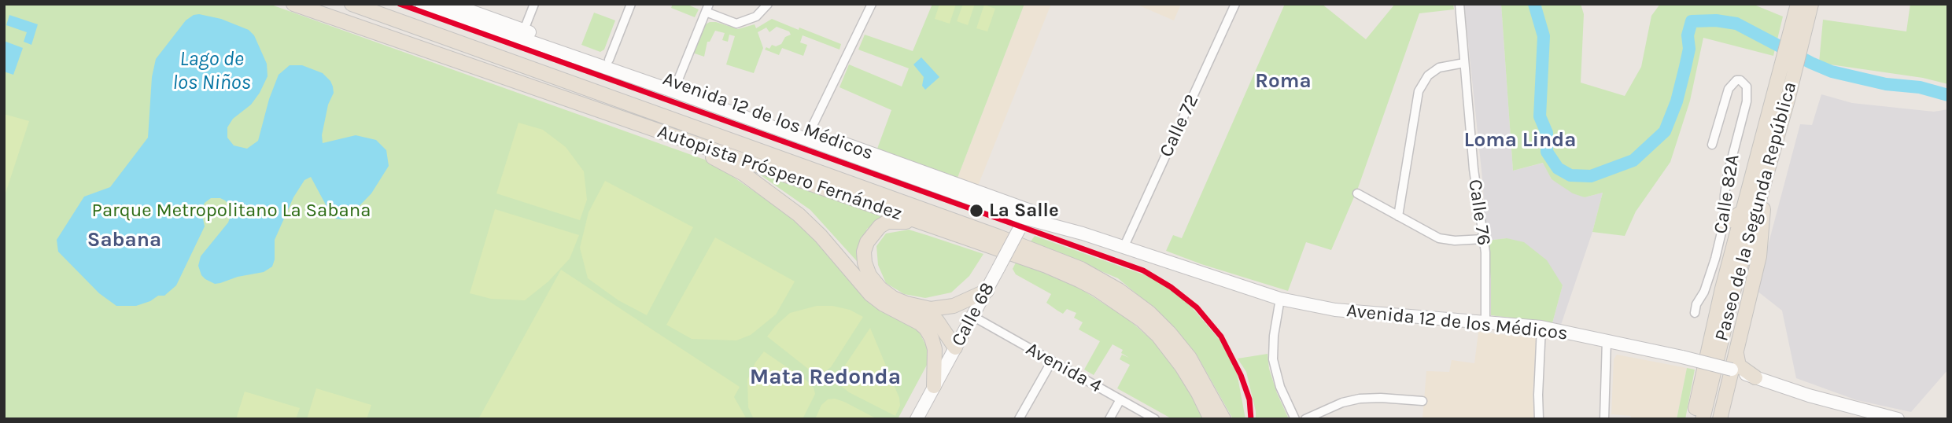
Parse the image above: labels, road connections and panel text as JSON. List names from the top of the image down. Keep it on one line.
{"streets":{"highway":["Autopista Próspero Fernández","Paseo de la Segunda República"],"main road":["Avenida 12 de los Médicos","Calle 68"],"street":["Calle 72","Calle 82A","Calle 76","Avenida 4"]},"crossings":[["Avenida 12 de los Médicos","Calle 72"],["Avenida 12 de los Médicos","Calle 76"],["Avenida 12 de los Médicos","Calle 68"],["Calle 68","Avenida 4"]],"districts":["Roma","Loma Linda","Sabana","Mata Redonda"],"water":["Lago de los Niños"],"parks":["Parque Metropolitano La Sabana"],"places":["La Salle"]}
